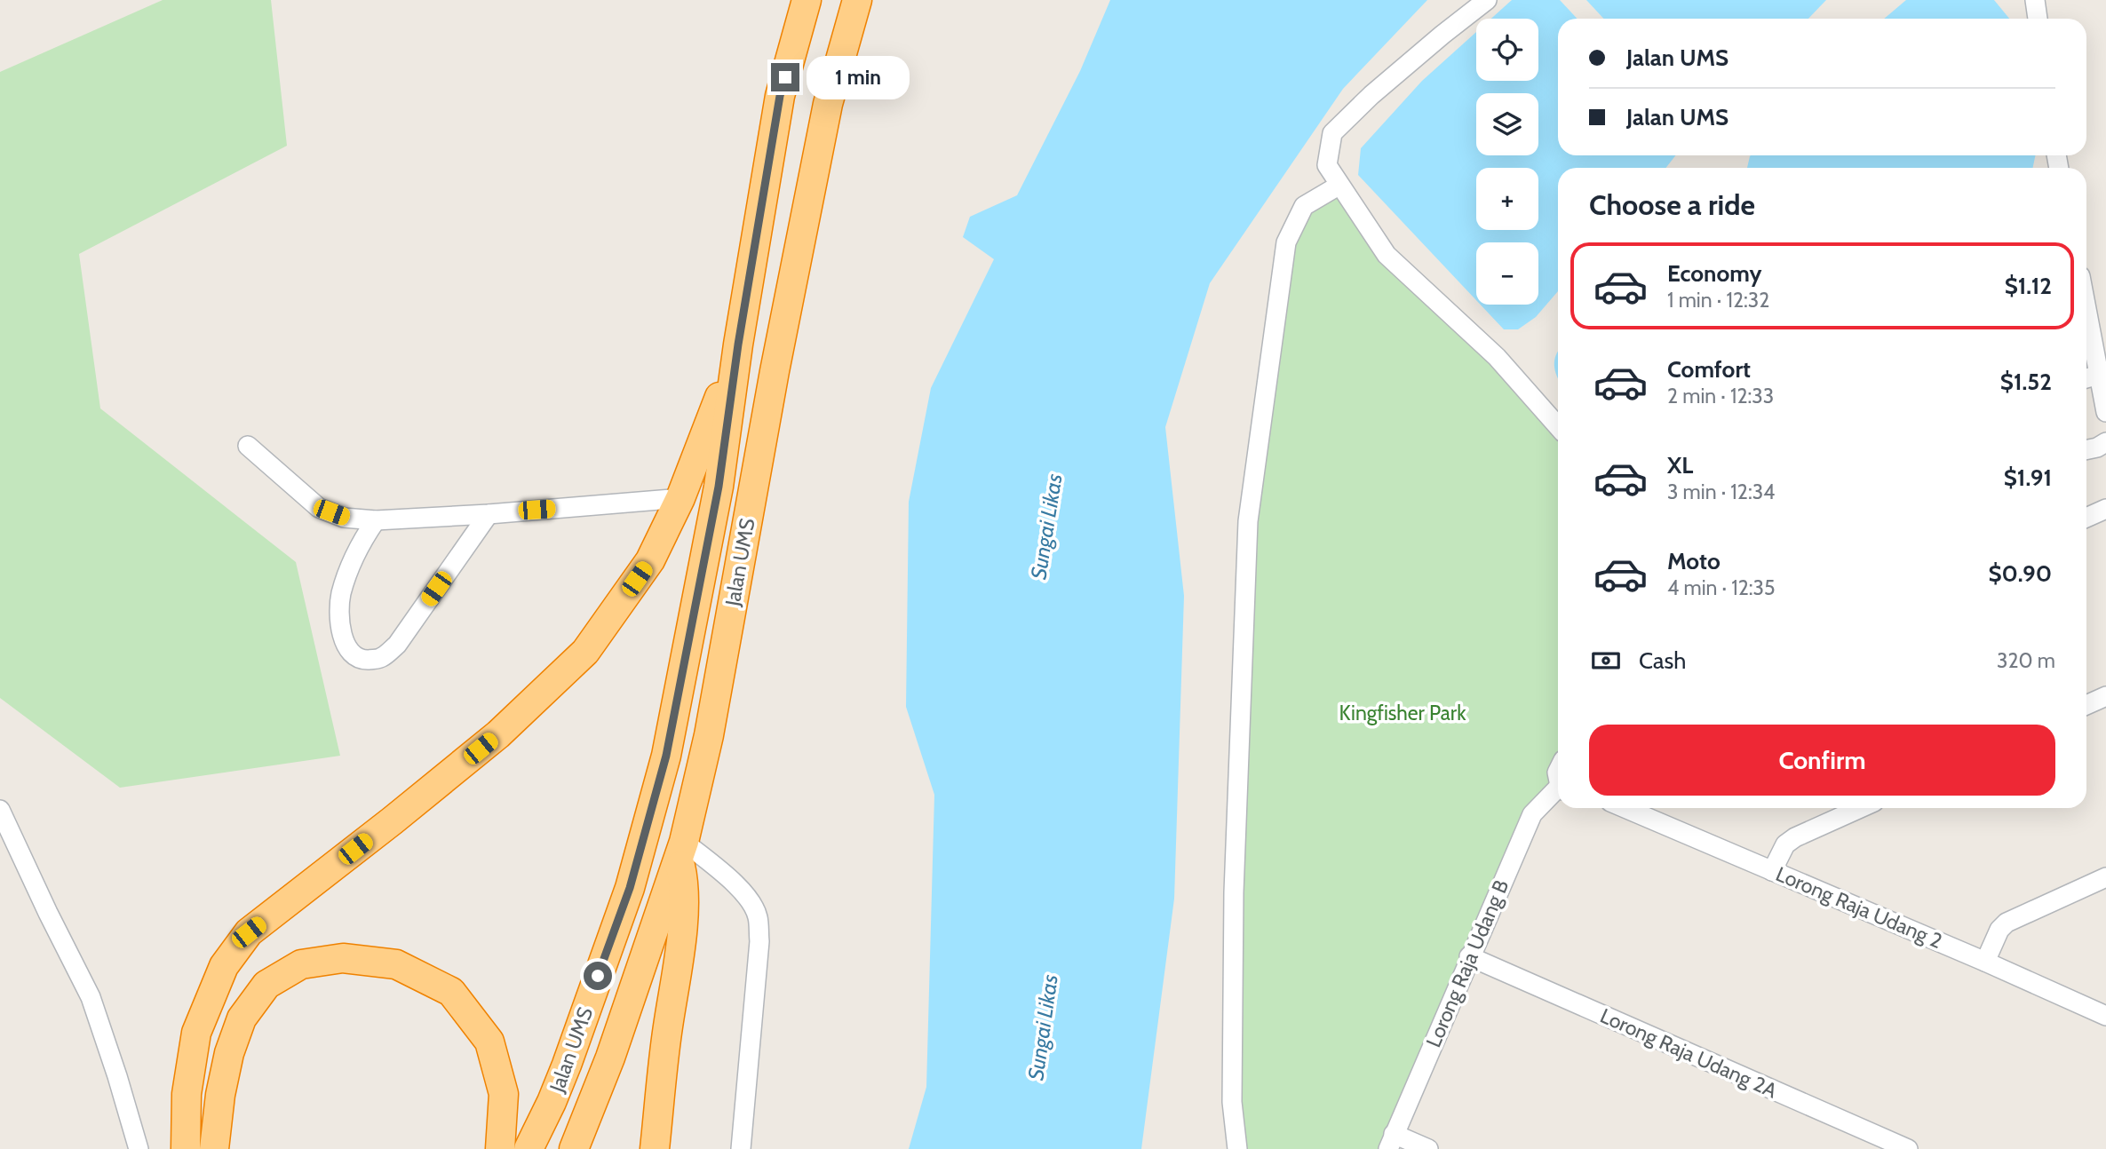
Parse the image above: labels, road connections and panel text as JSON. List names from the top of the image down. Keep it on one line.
{"streets":{"highway":["Jalan UMS"],"street":["Lorong Raja Udang 2","Lorong Raja Udang B","Lorong Raja Udang 2A"]},"crossings":[["Lorong Raja Udang B","Lorong Raja Udang 2A"]],"water":["Sungai Likas"],"parks":["Kingfisher Park"],"page":{"map_buttons":["+","−"],"banner":["Jalan UMS","Jalan UMS"],"bubble":"1 min","heading":"Choose a ride","list":[{"name":"Economy","note":"1 min · 12:32","value":"$1.12"},{"name":"Comfort","note":"2 min · 12:33","value":"$1.52"},{"name":"XL","note":"3 min · 12:34","value":"$1.91"},{"name":"Moto","note":"4 min · 12:35","value":"$0.90"}],"pay":["Cash","320 m"],"buttons":"Confirm"}}
